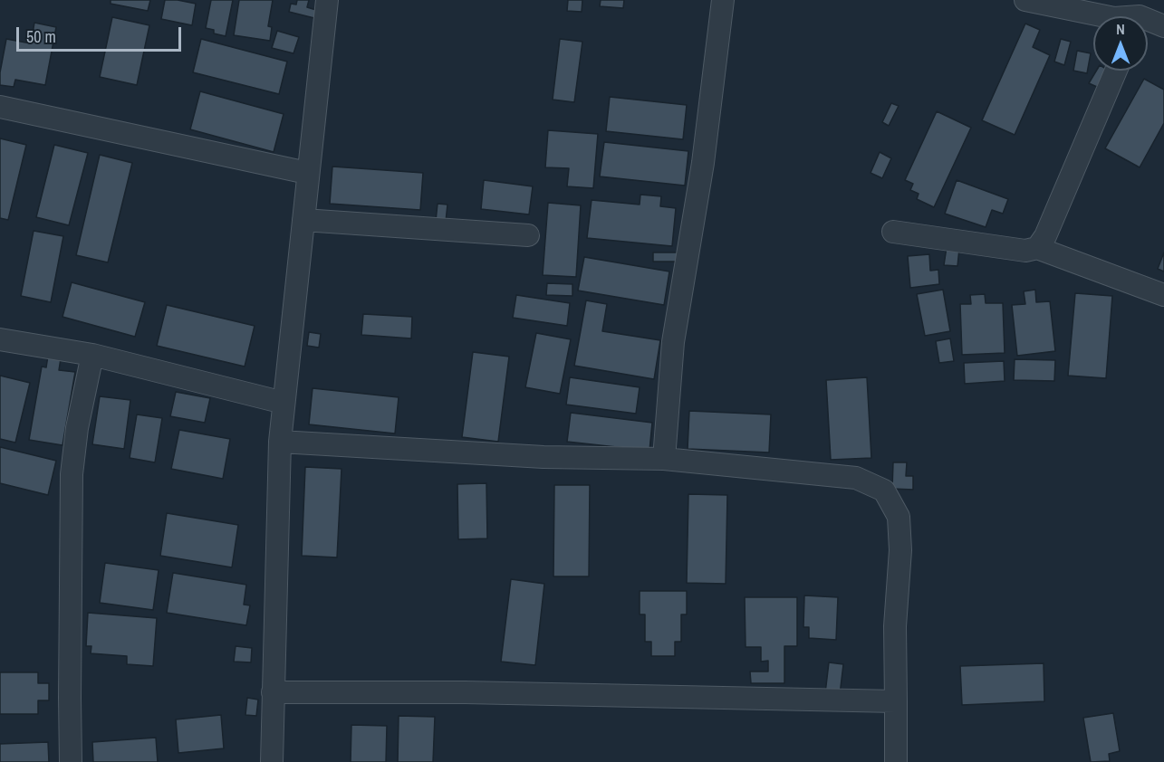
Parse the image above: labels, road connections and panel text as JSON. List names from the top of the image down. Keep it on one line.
{"scale_bar":"50 m","north":"top"}
